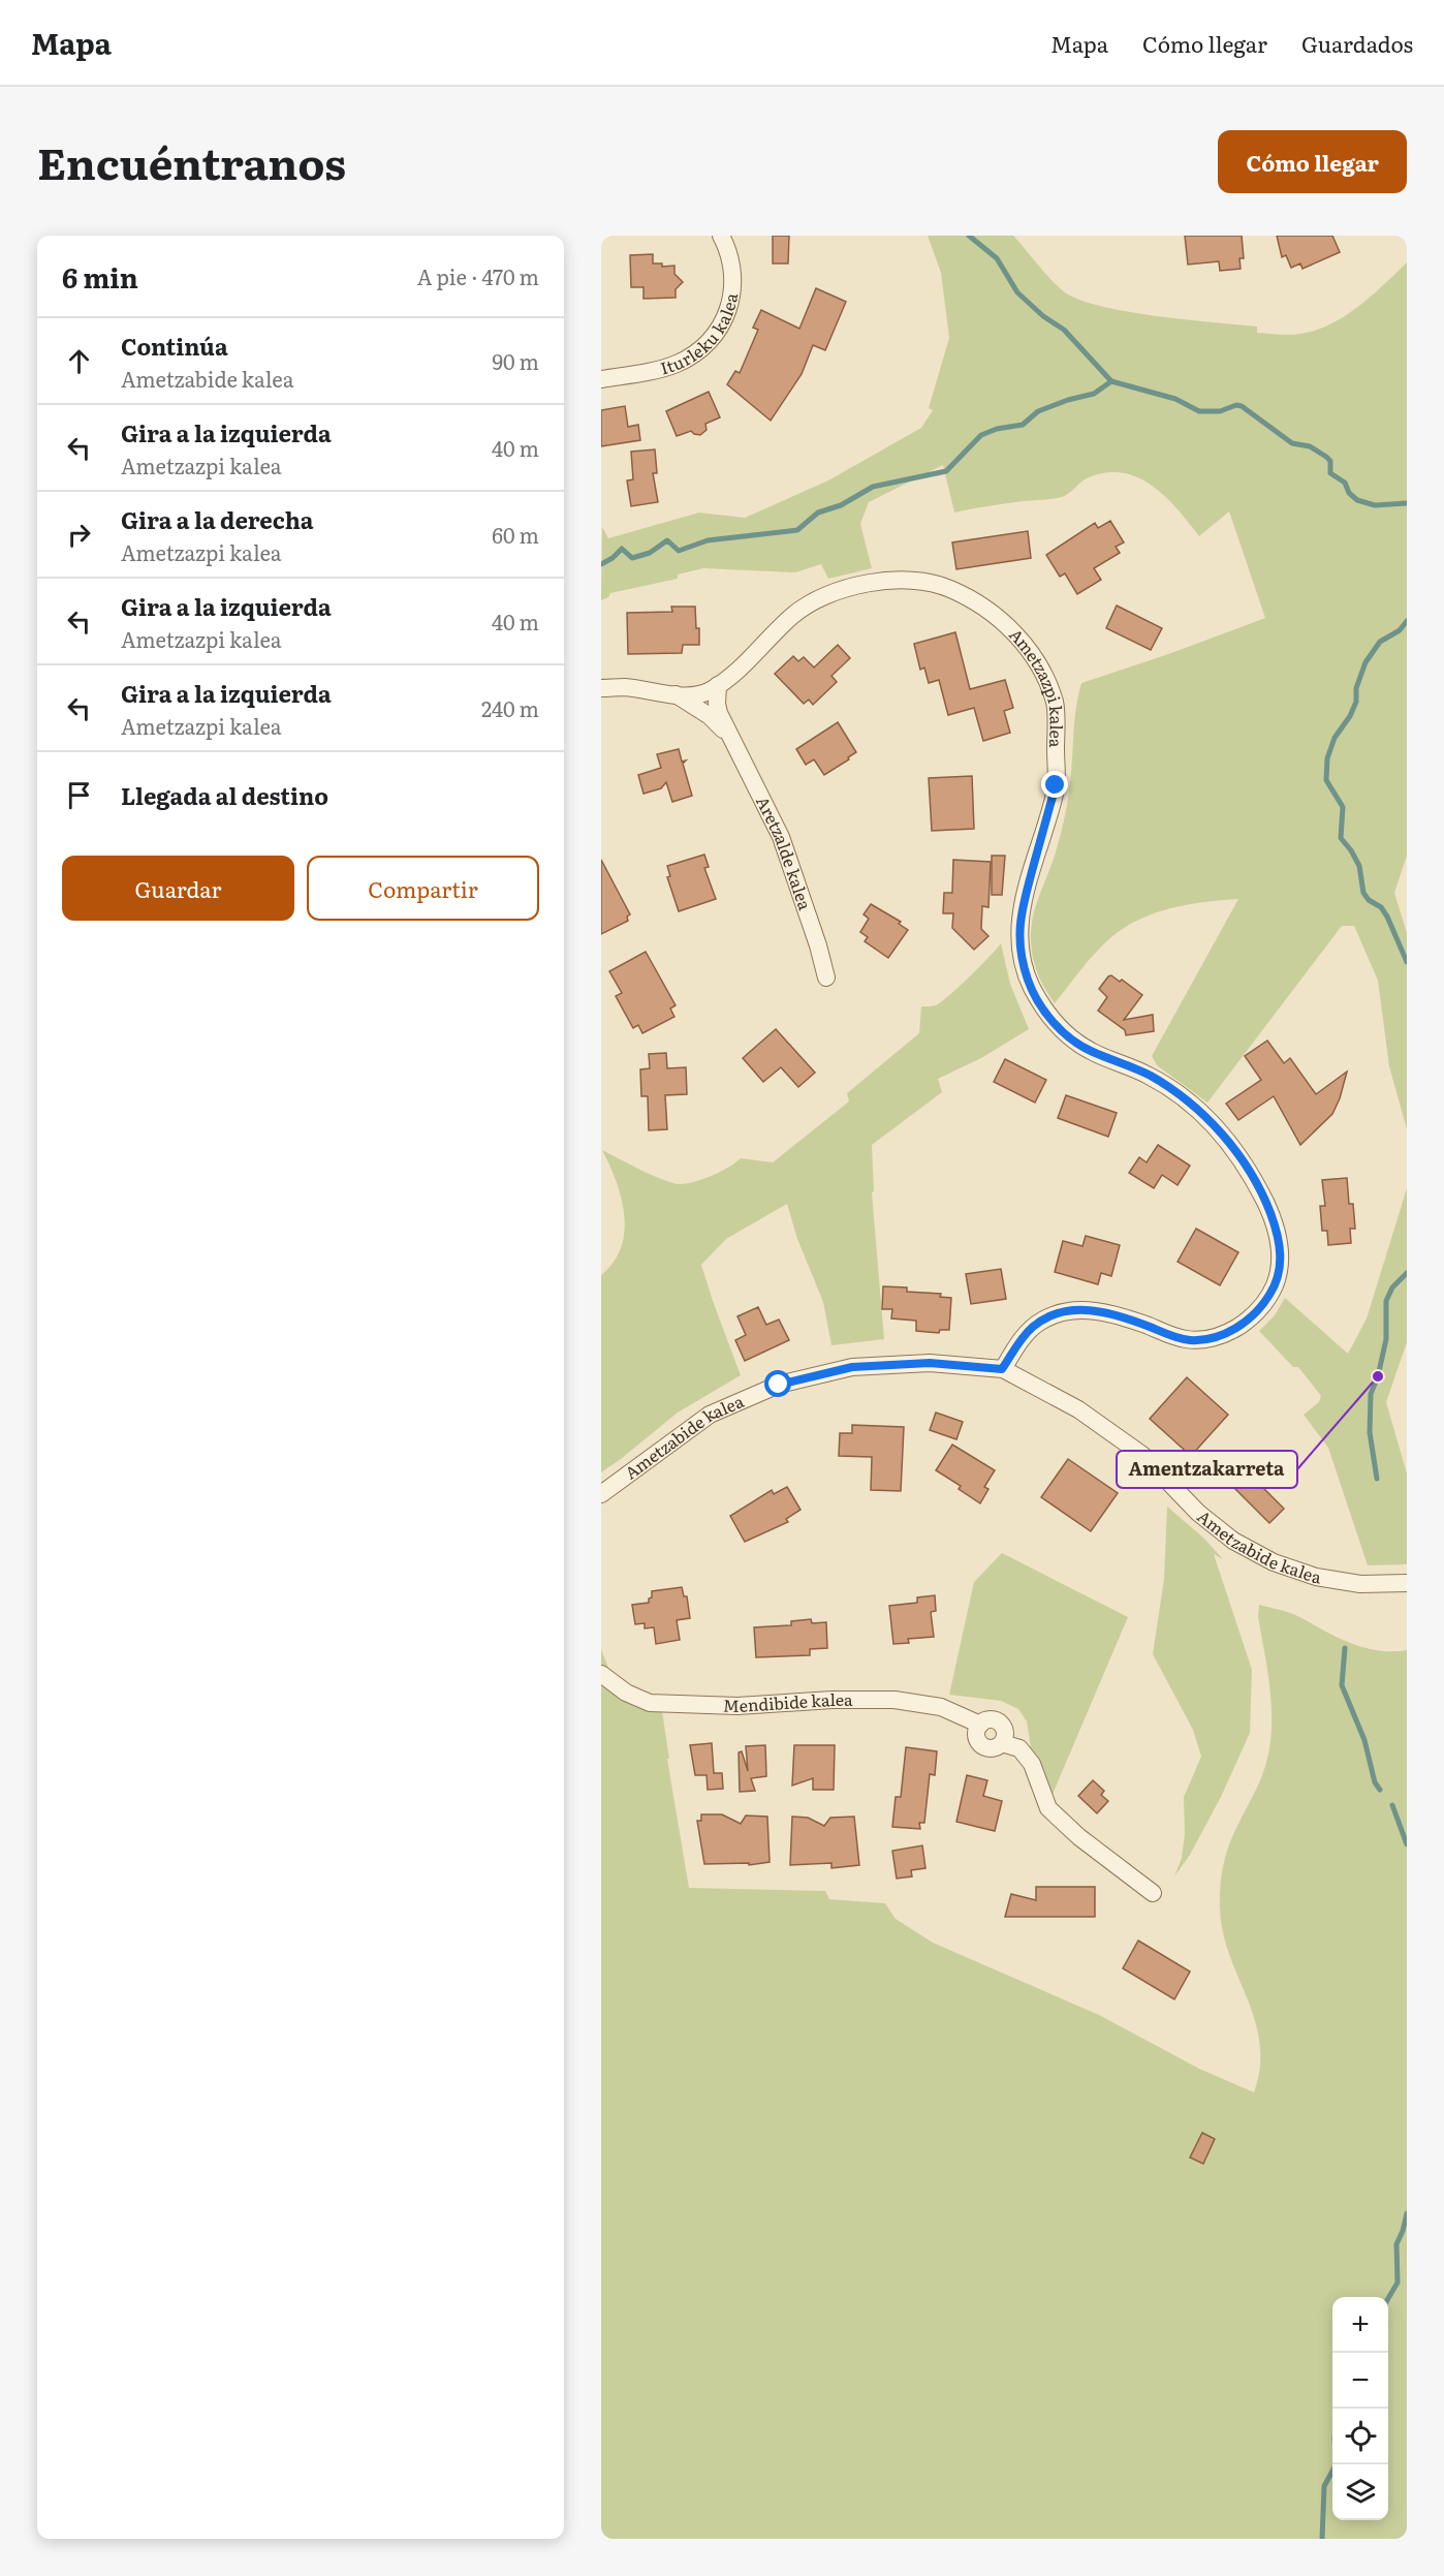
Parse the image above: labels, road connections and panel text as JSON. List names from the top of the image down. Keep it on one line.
{"streets":{"street":["Iturleku kalea","Ametzazpi kalea","Aretzalde kalea","Ametzabide kalea","Mendibide kalea"]},"crossings":[["Ametzazpi kalea","Aretzalde kalea"],["Ametzazpi kalea","Ametzabide kalea"]],"places":["Amentzakarreta"],"page":{"header":"Mapa","nav":["Mapa","Cómo llegar","Guardados"],"title":"Encuéntranos","buttons":["Cómo llegar",["Guardar","Compartir"]],"heading":["6 min","A pie · 470 m"],"list":[["Continúa","Ametzabide kalea","90 m"],["Gira a la izquierda","Ametzazpi kalea","40 m"],["Gira a la derecha","Ametzazpi kalea","60 m"],["Gira a la izquierda","Ametzazpi kalea","40 m"],["Gira a la izquierda","Ametzazpi kalea","240 m"],"Llegada al destino"],"map_buttons":["+","−"]}}
